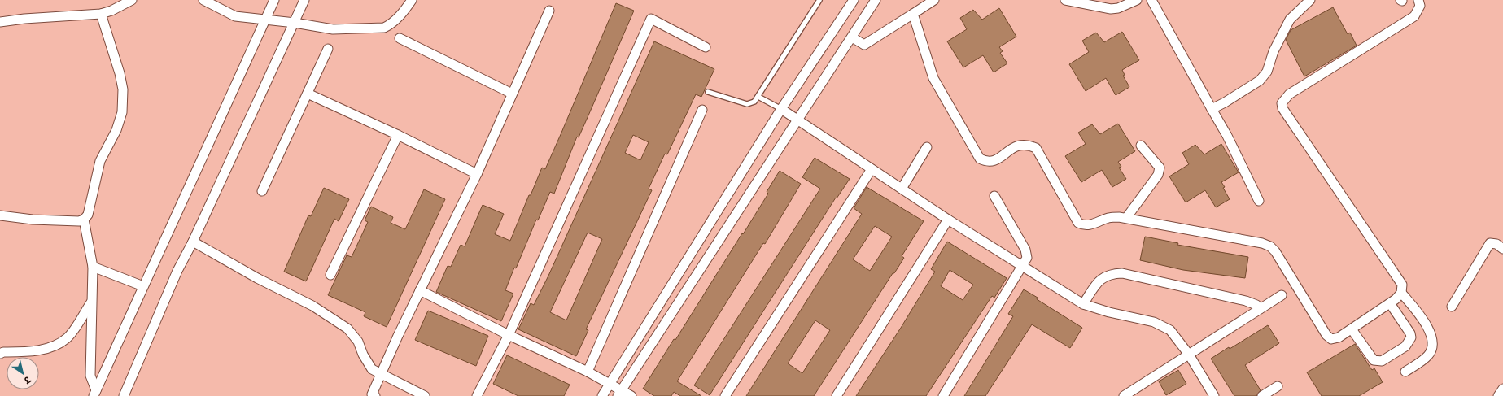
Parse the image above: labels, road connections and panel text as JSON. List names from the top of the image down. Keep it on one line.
{"north":"bottom right"}
